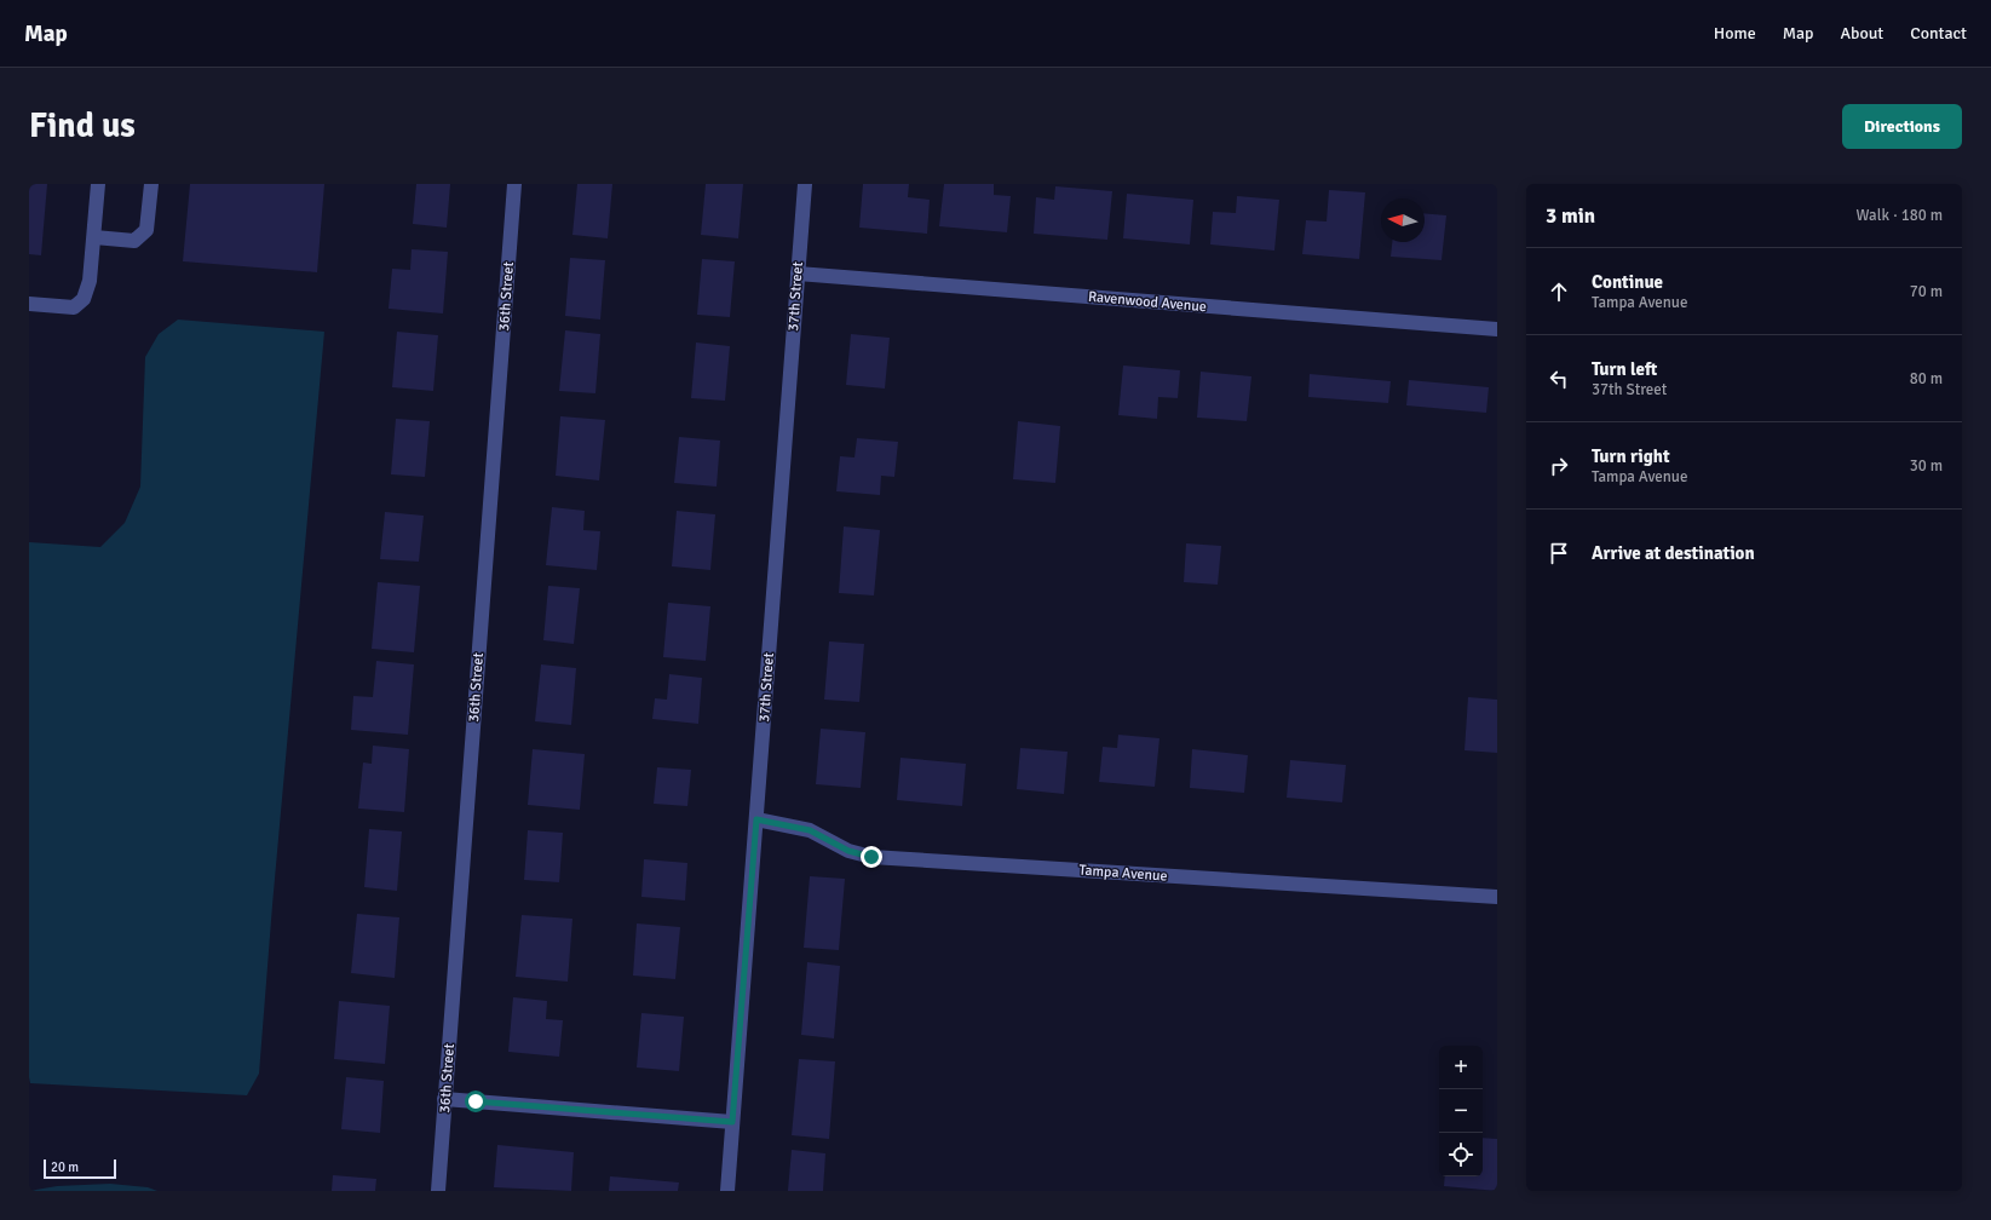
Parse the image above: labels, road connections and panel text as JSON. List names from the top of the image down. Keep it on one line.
{"streets":{"street":["36th Street","37th Street","Ravenwood Avenue","Tampa Avenue"]},"crossings":[["37th Street","Ravenwood Avenue"],["37th Street","Tampa Avenue"]],"scale_bar":"20 m","north":"left","page":{"header":"Map","nav":["Home","Map","About","Contact"],"buttons":"Directions","title":"Find us","heading":["3 min","Walk · 180 m"],"list":[["Continue","Tampa Avenue","70 m"],["Turn left","37th Street","80 m"],["Turn right","Tampa Avenue","30 m"],"Arrive at destination"],"map_buttons":["+","−"],"scale":"20 m"}}
